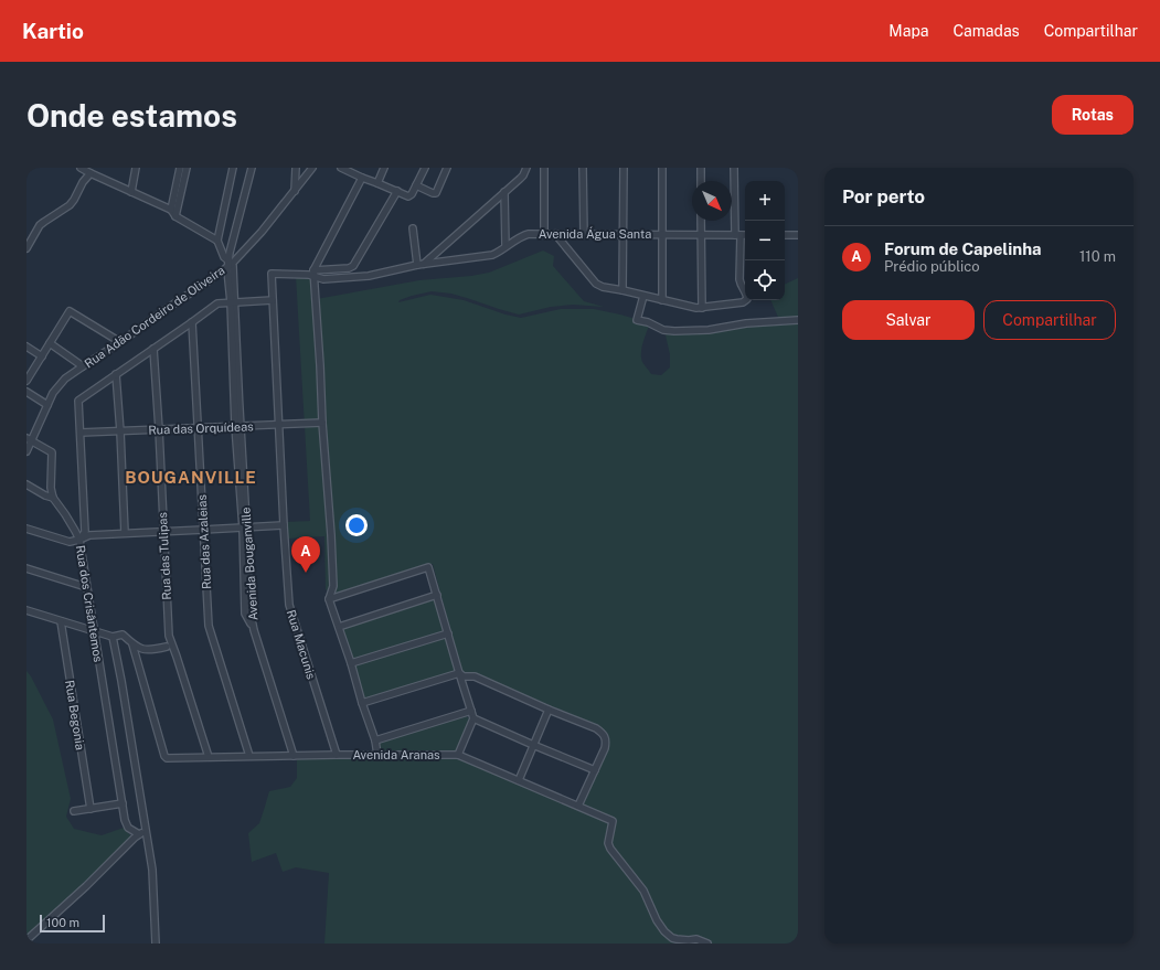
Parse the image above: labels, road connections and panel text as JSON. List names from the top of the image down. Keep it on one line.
{"streets":{"street":["Avenida Água Santa","Rua Adão Cordeiro de Oliveira","Rua das Orquídeas","Rua das Azaleias","Rua das Tulipas","Avenida Bouganville","Rua dos Crisântemos","Rua Macunis","Rua Begonia","Avenida Aranas"]},"crossings":[["Avenida Água Santa","Rua Macunis"],["Rua Adão Cordeiro de Oliveira","Avenida Bouganville"],["Rua das Orquídeas","Rua das Azaleias"],["Rua das Orquídeas","Rua das Tulipas"],["Rua das Orquídeas","Avenida Bouganville"],["Rua das Orquídeas","Rua dos Crisântemos"],["Rua das Orquídeas","Rua Macunis"],["Rua das Azaleias","Rua dos Crisântemos"],["Rua das Azaleias","Avenida Aranas"],["Rua das Tulipas","Rua dos Crisântemos"],["Rua das Tulipas","Avenida Aranas"],["Avenida Bouganville","Rua dos Crisântemos"],["Avenida Bouganville","Avenida Aranas"],["Rua dos Crisântemos","Rua Macunis"],["Rua Macunis","Avenida Aranas"]],"districts":["BOUGANVILLE"],"scale_bar":"100 m","north":"bottom right","page":{"header":"Kartio","nav":["Mapa","Camadas","Compartilhar"],"buttons":["Rotas",["Salvar","Compartilhar"]],"title":"Onde estamos","heading":"Por perto","map_buttons":["+","−"],"list":[{"mark":"A","name":"Forum de Capelinha","note":"Prédio público","value":"110 m"}],"pins":"A","scale":"100 m"}}
